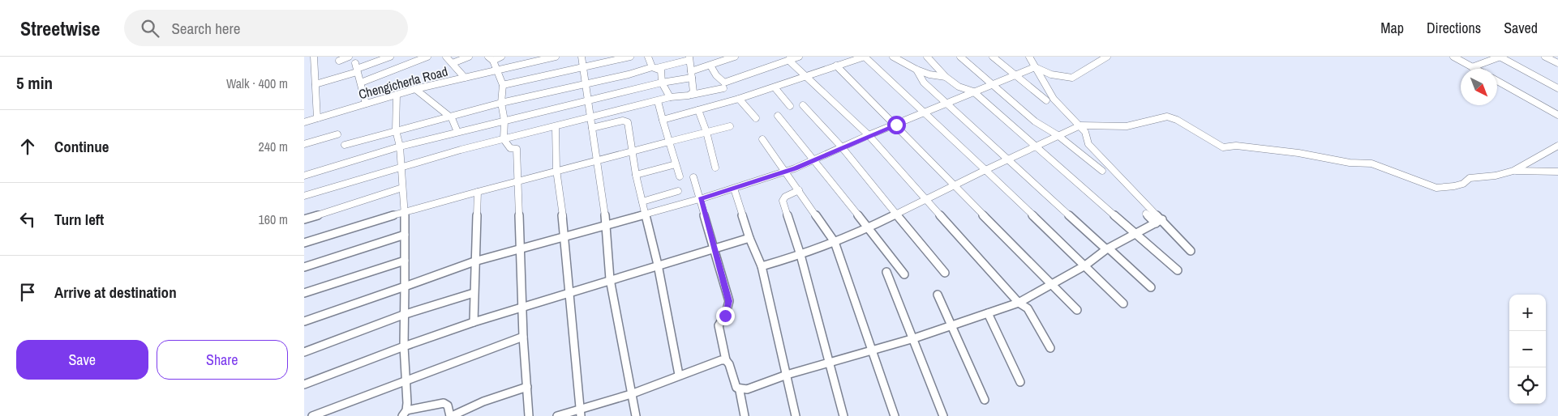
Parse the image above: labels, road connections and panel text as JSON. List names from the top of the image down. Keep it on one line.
{"streets":{"street":["Chengicherla Road"]},"north":"bottom right","page":{"header":"Streetwise","search":"Search here","nav":["Map","Directions","Saved"],"heading":["5 min","Walk · 400 m"],"list":[["Continue","240 m"],["Turn left","160 m"],"Arrive at destination"],"map_buttons":["+","−"],"buttons":["Save","Share"]}}
